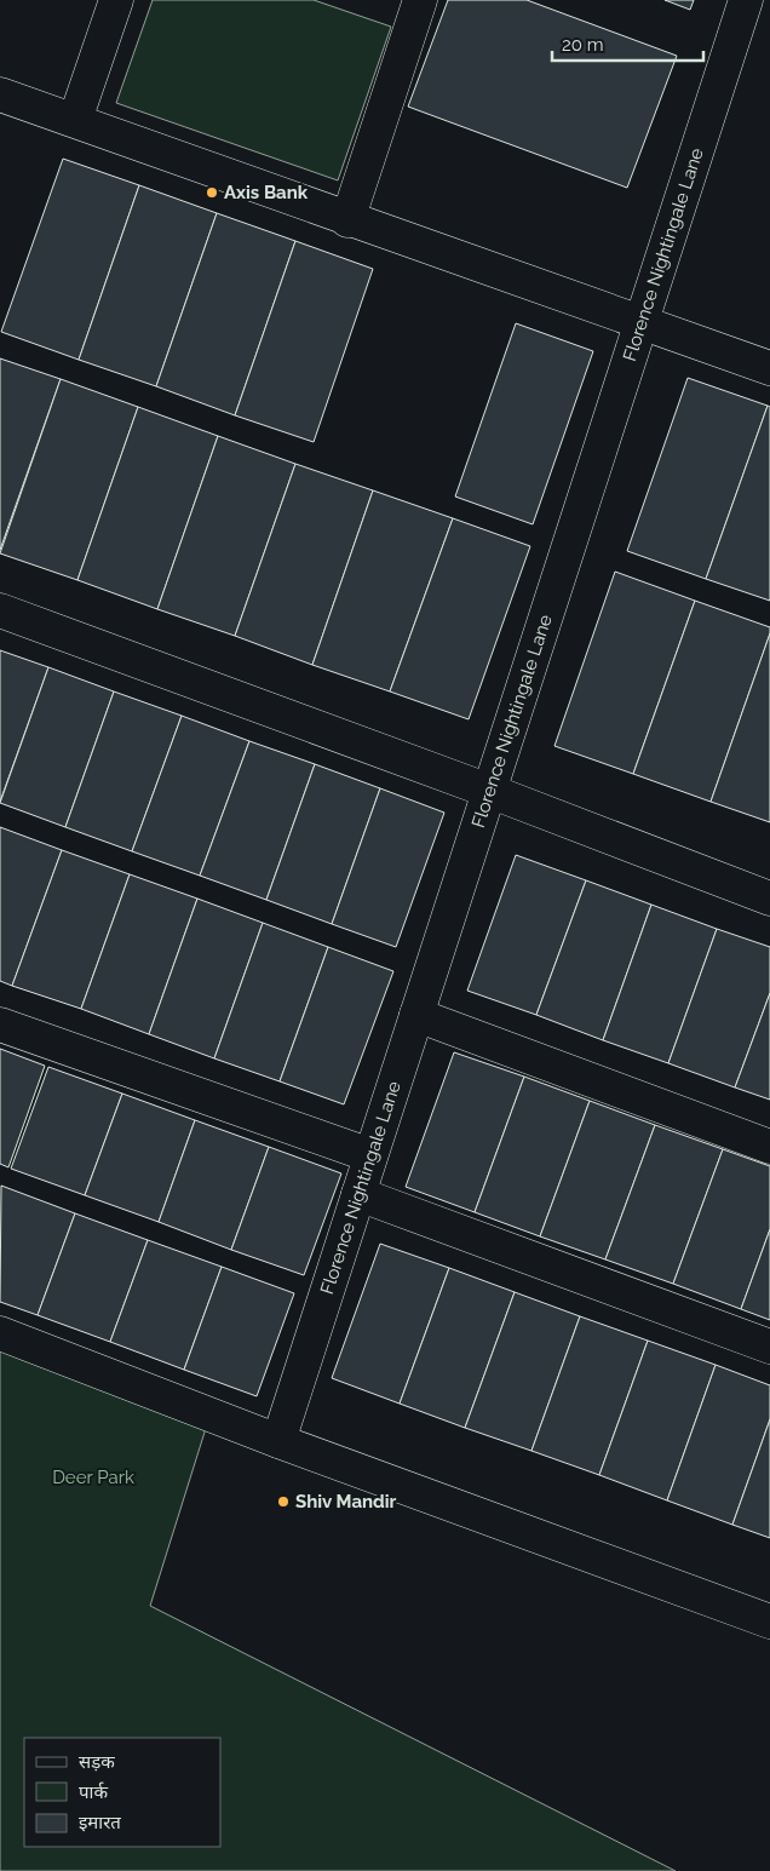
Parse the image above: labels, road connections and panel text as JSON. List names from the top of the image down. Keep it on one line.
{"streets":{"street":["Florence Nightingale Lane"]},"parks":["Deer Park"],"places":["Axis Bank","Shiv Mandir"],"legend":["सड़क","पार्क","इमारत"],"scale_bar":"20 m"}
